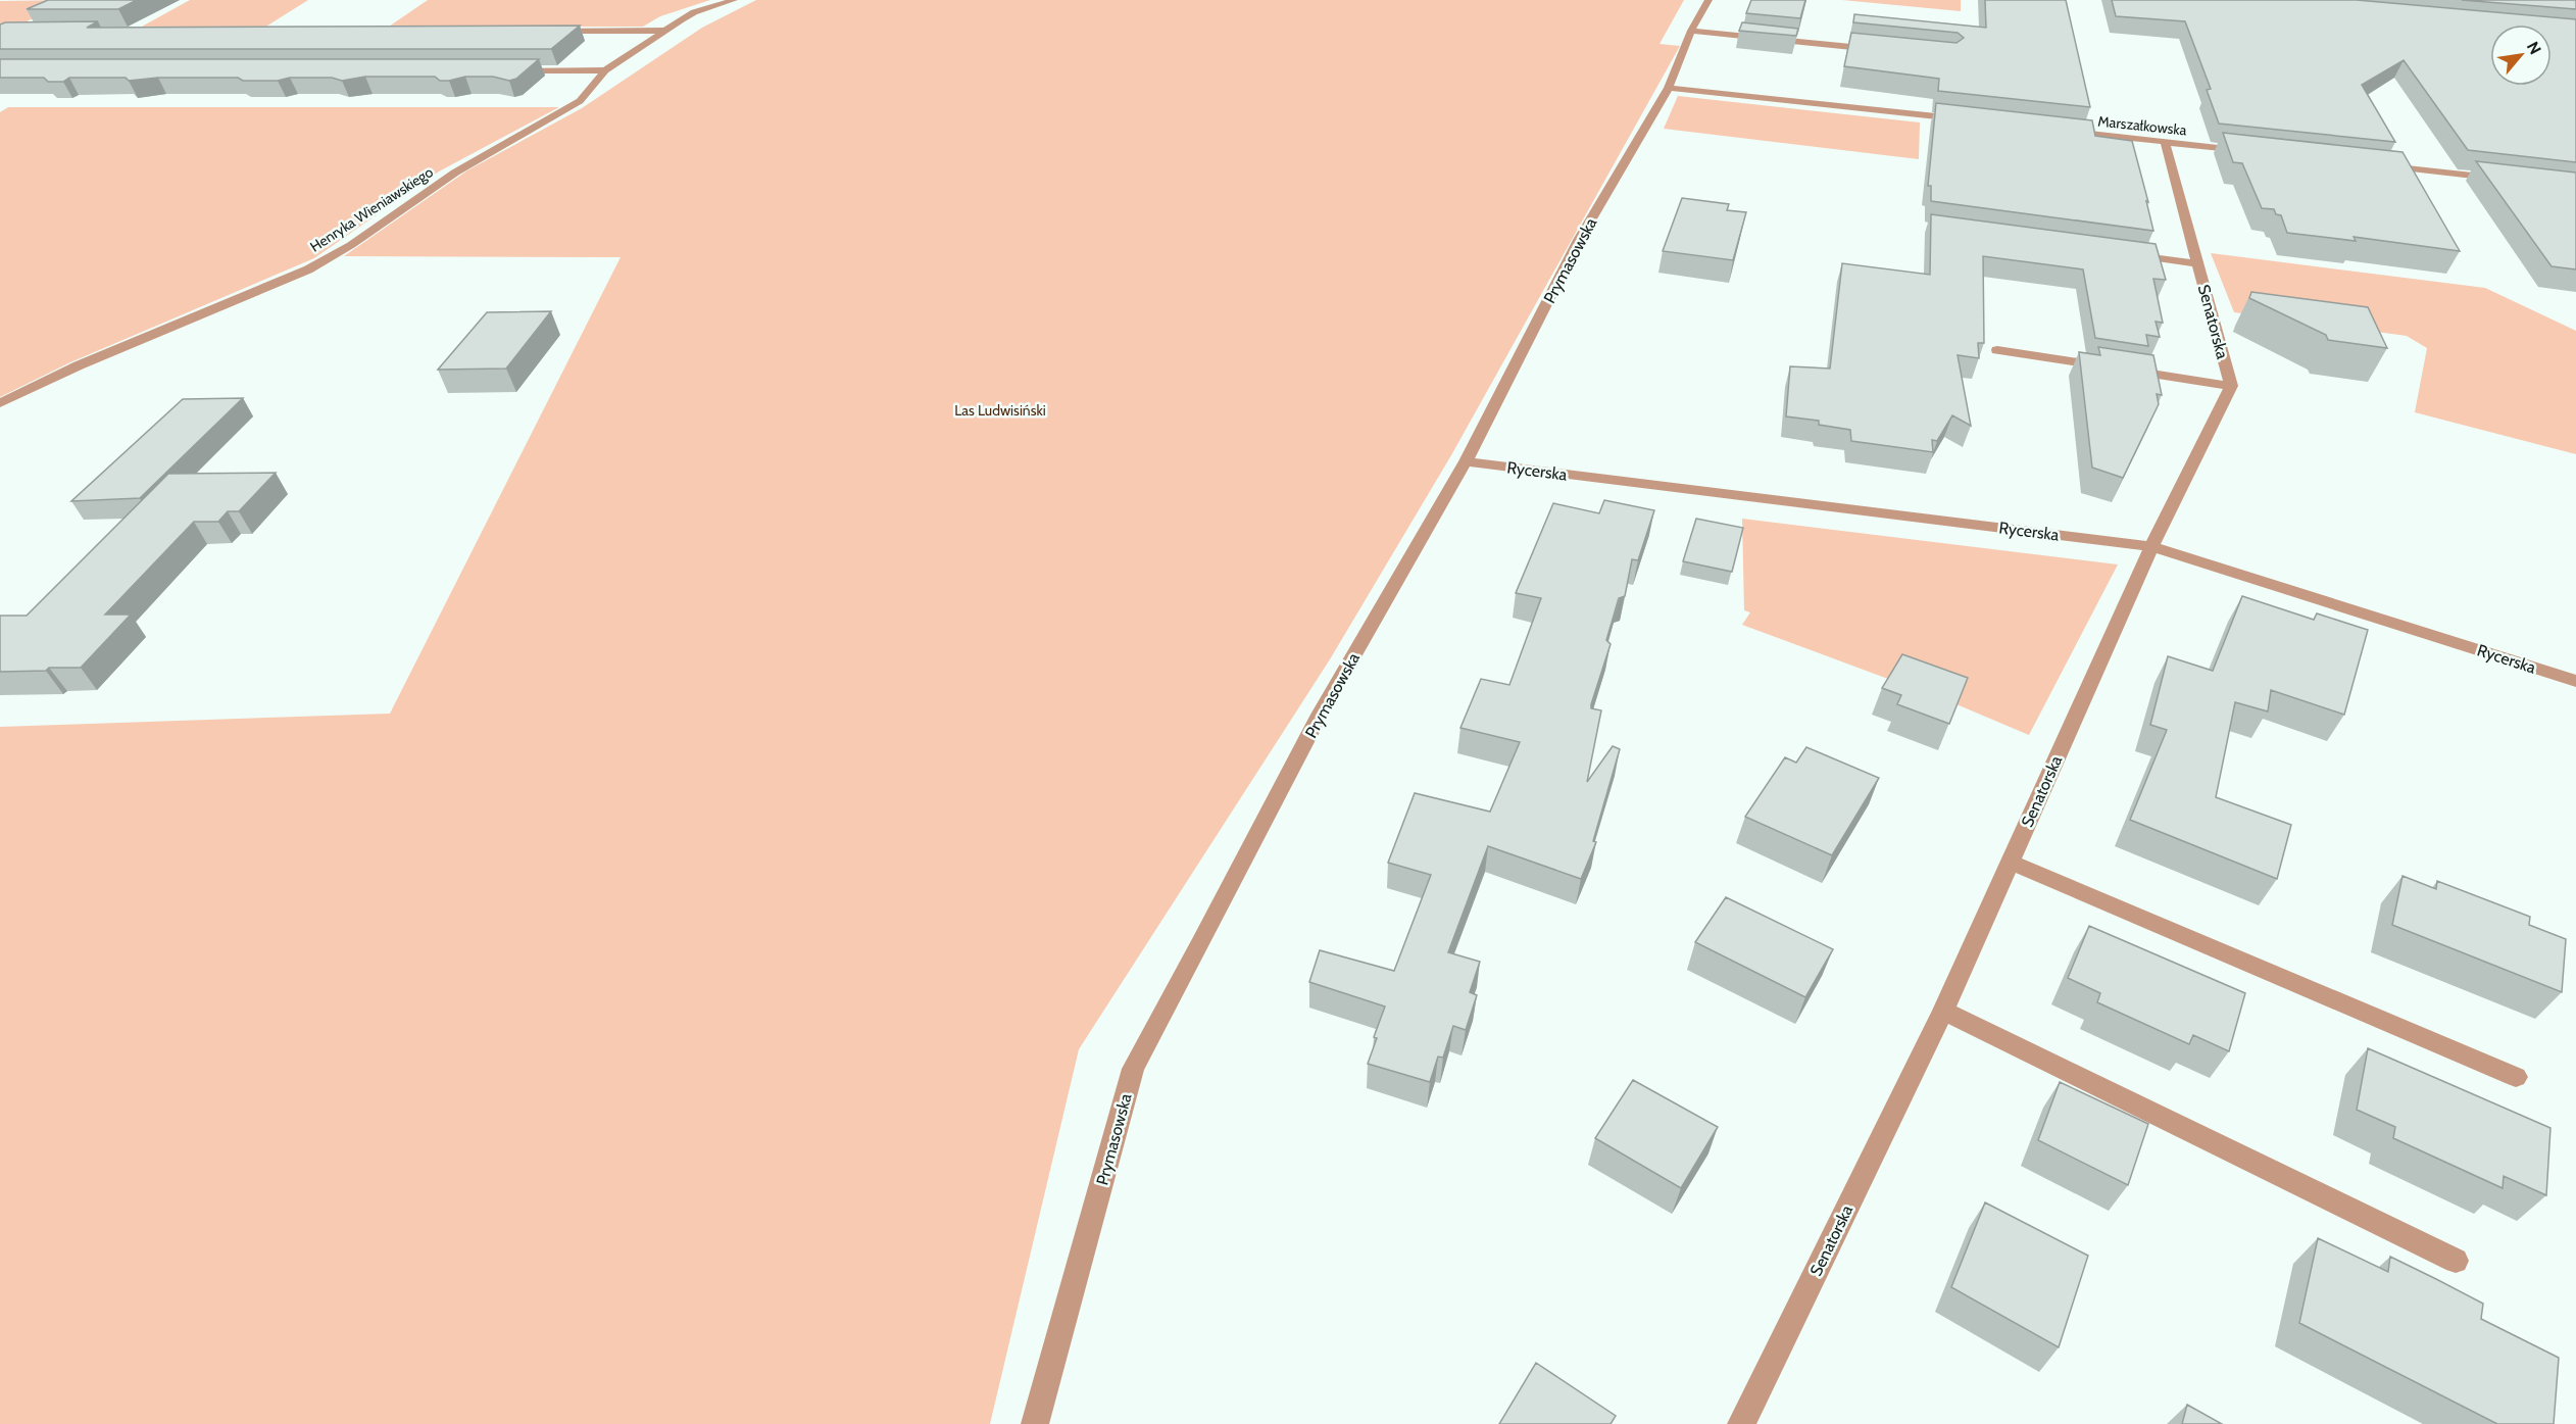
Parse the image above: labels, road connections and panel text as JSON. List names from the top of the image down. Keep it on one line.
{"streets":{"street":["Marszałkowska","Henryka Wieniawskiego","Prymasowska","Senatorska","Rycerska"]},"crossings":[["Marszałkowska","Senatorska"],["Prymasowska","Rycerska"],["Senatorska","Rycerska"]],"parks":["Las Ludwisiński"],"north":"top right"}
